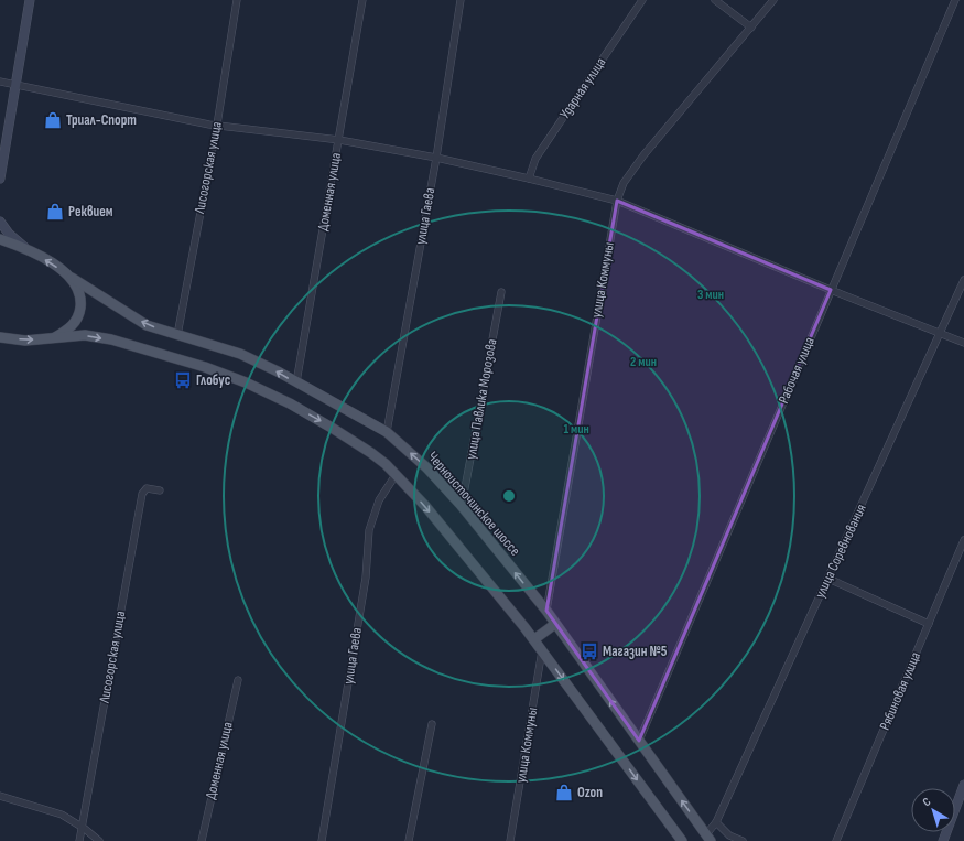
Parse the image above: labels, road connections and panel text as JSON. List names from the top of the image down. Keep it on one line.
{"streets":{"main road":["Черноисточинское шоссе"],"street":["Ударная улица","Лисогорская улица","Доменная улица","улица Гаева","улица Коммуны","Рабочая улица","улица Павлика Морозова","улица Соревнования","Рябиновая улица"]},"crossings":[["Лисогорская улица","Черноисточинское шоссе"],["Доменная улица","Черноисточинское шоссе"],["улица Гаева","Черноисточинское шоссе"],["улица Коммуны","Черноисточинское шоссе"],["Рабочая улица","Черноисточинское шоссе"],["улица Павлика Морозова","Черноисточинское шоссе"],["Черноисточинское шоссе","улица Соревнования"]],"places":{"shop":["Триал-Спорт","Реквием","Ozon"],"bus stop":["Глобус","Магазин №5"]},"north":"top left","rings":["3 мин","2 мин","1 мин"]}
